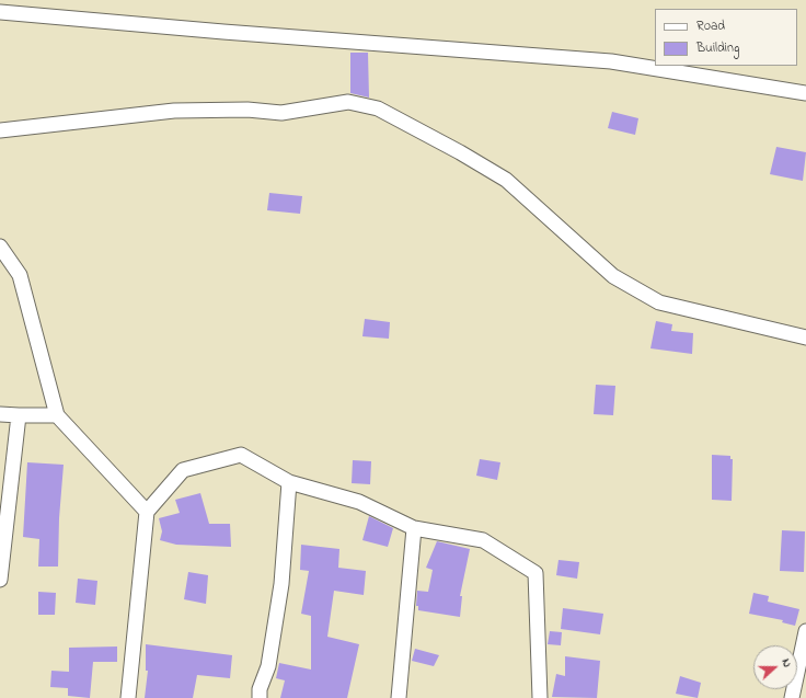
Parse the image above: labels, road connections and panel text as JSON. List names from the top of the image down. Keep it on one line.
{"legend":["Road","Building"],"north":"right"}
